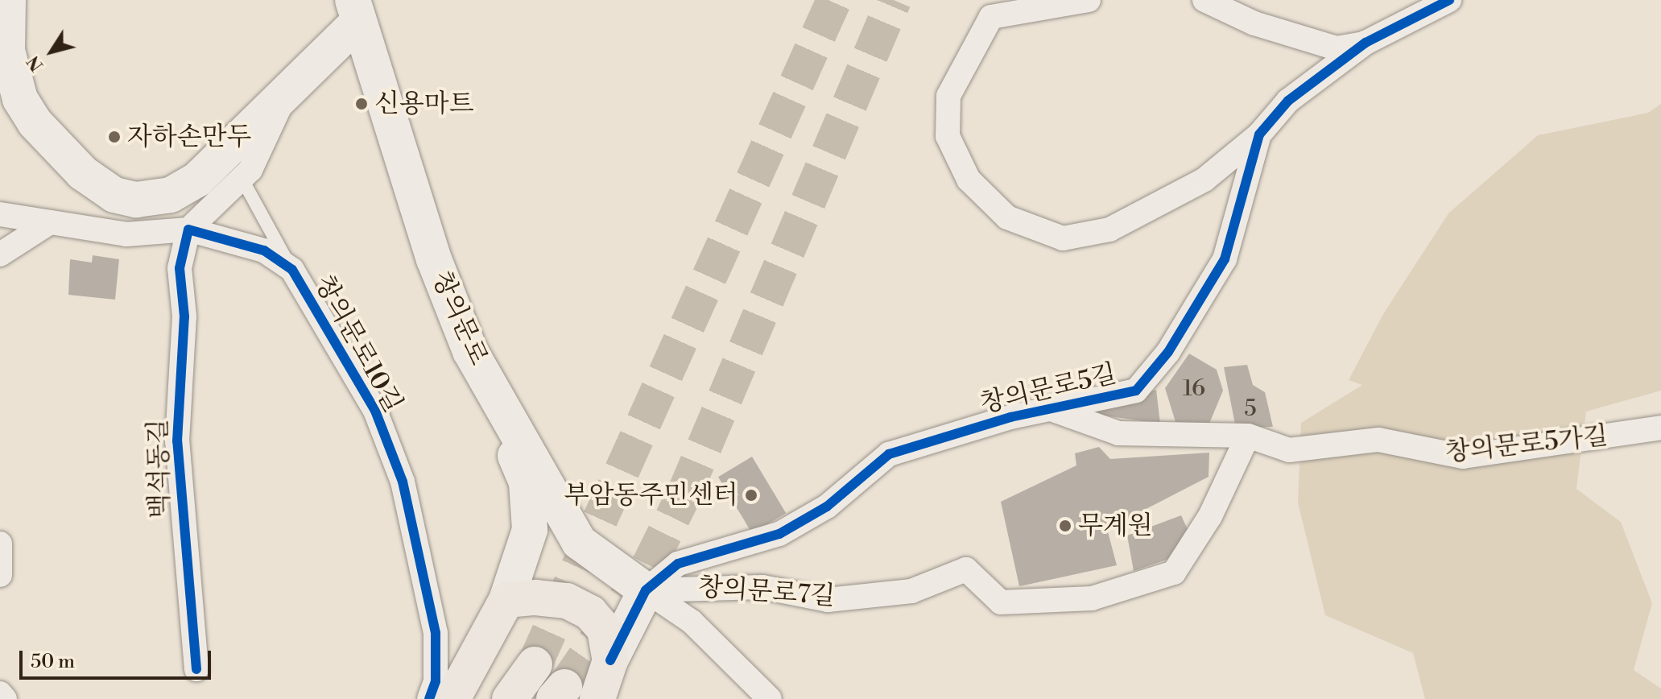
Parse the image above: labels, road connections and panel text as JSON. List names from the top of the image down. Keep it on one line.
{"streets":{"street":["창의문로","창의문로10길","창의문로5길","창의문로5가길","백석동길","창의문로7길"]},"crossings":[["창의문로","창의문로5길"],["창의문로","창의문로7길"],["창의문로10길","백석동길"],["창의문로5길","창의문로5가길"],["창의문로5길","창의문로7길"],["창의문로5가길","창의문로7길"]],"places":["신용마트","자하손만두","부암동주민센터","무계원"],"house_numbers":["16","5"],"scale_bar":"50 m","north":"bottom left"}
